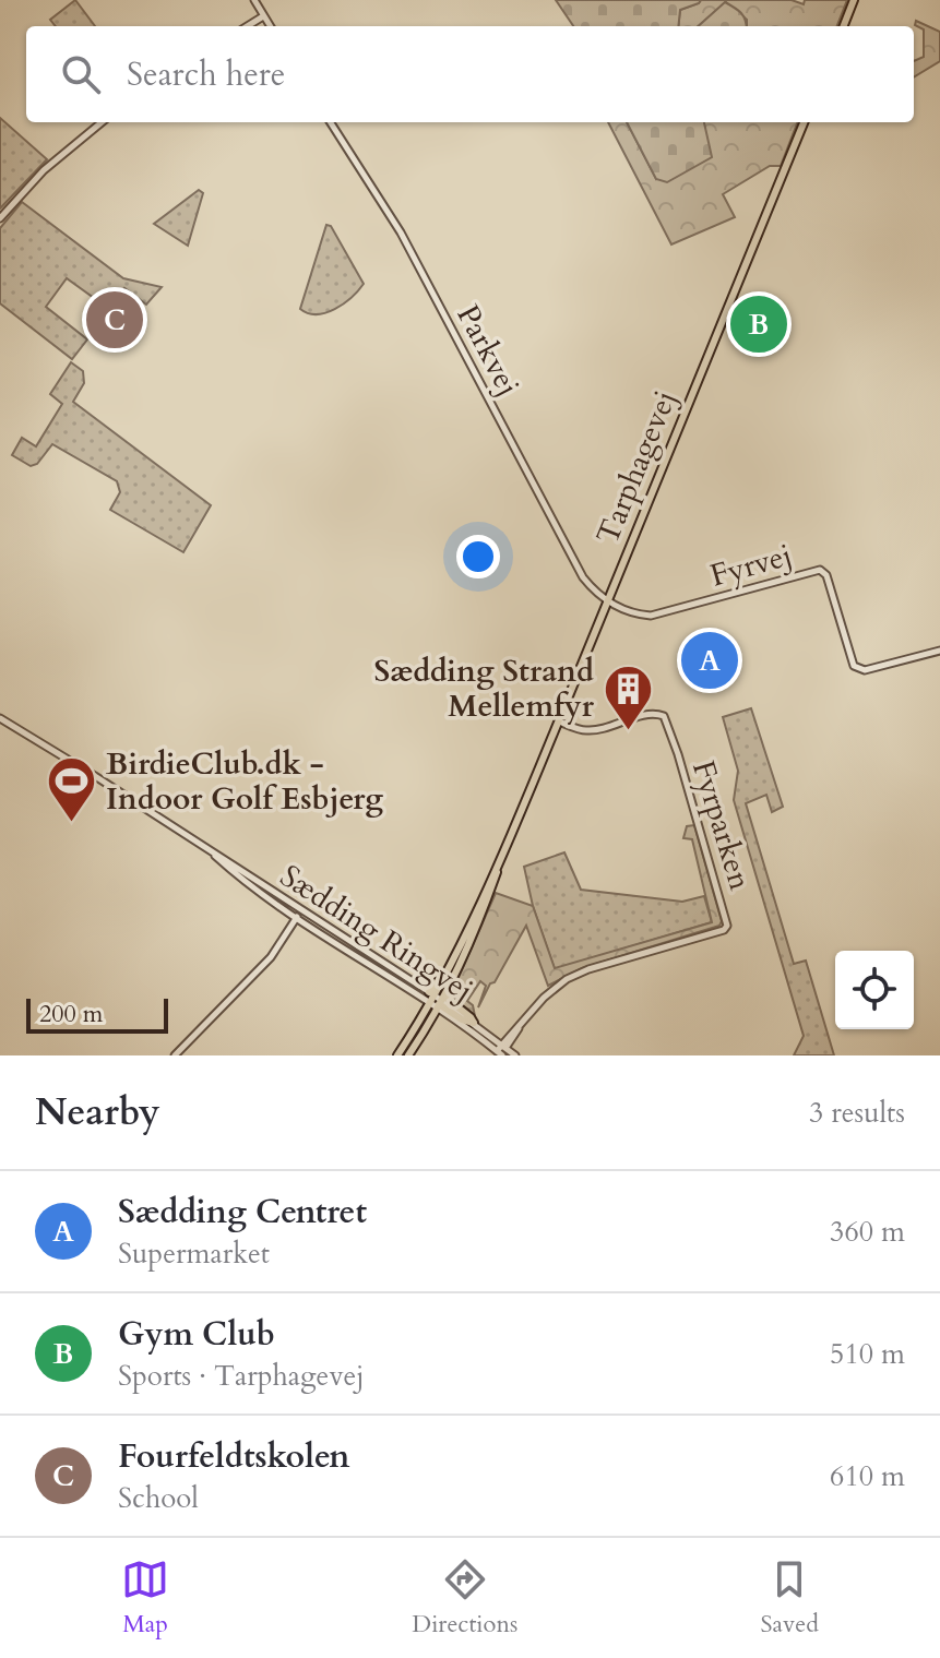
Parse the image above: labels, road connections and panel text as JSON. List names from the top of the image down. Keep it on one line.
{"streets":{"main road":["Tarphagevej"],"street":["Parkvej","Fyrvej","Fyrparken","Sædding Ringvej"]},"crossings":[["Parkvej","Tarphagevej"],["Parkvej","Fyrvej"],["Tarphagevej","Fyrvej"],["Tarphagevej","Fyrparken"],["Tarphagevej","Sædding Ringvej"],["Fyrparken","Sædding Ringvej"]],"places":{"building":["Sædding Strand Mellemfyr"],"sports":["BirdieClub.dk - Indoor Golf Esbjerg"]},"scale_bar":"200 m","page":{"search":"Search here","pins":["C","B","A"],"scale":"200 m","heading":["Nearby","3 results"],"list":[{"mark":"A","name":"Sædding Centret","note":"Supermarket","value":"360 m"},{"mark":"B","name":"Gym Club","note":"Sports · Tarphagevej","value":"510 m"},{"mark":"C","name":"Fourfeldtskolen","note":"School","value":"610 m"}],"nav":["Map","Directions","Saved"]}}
